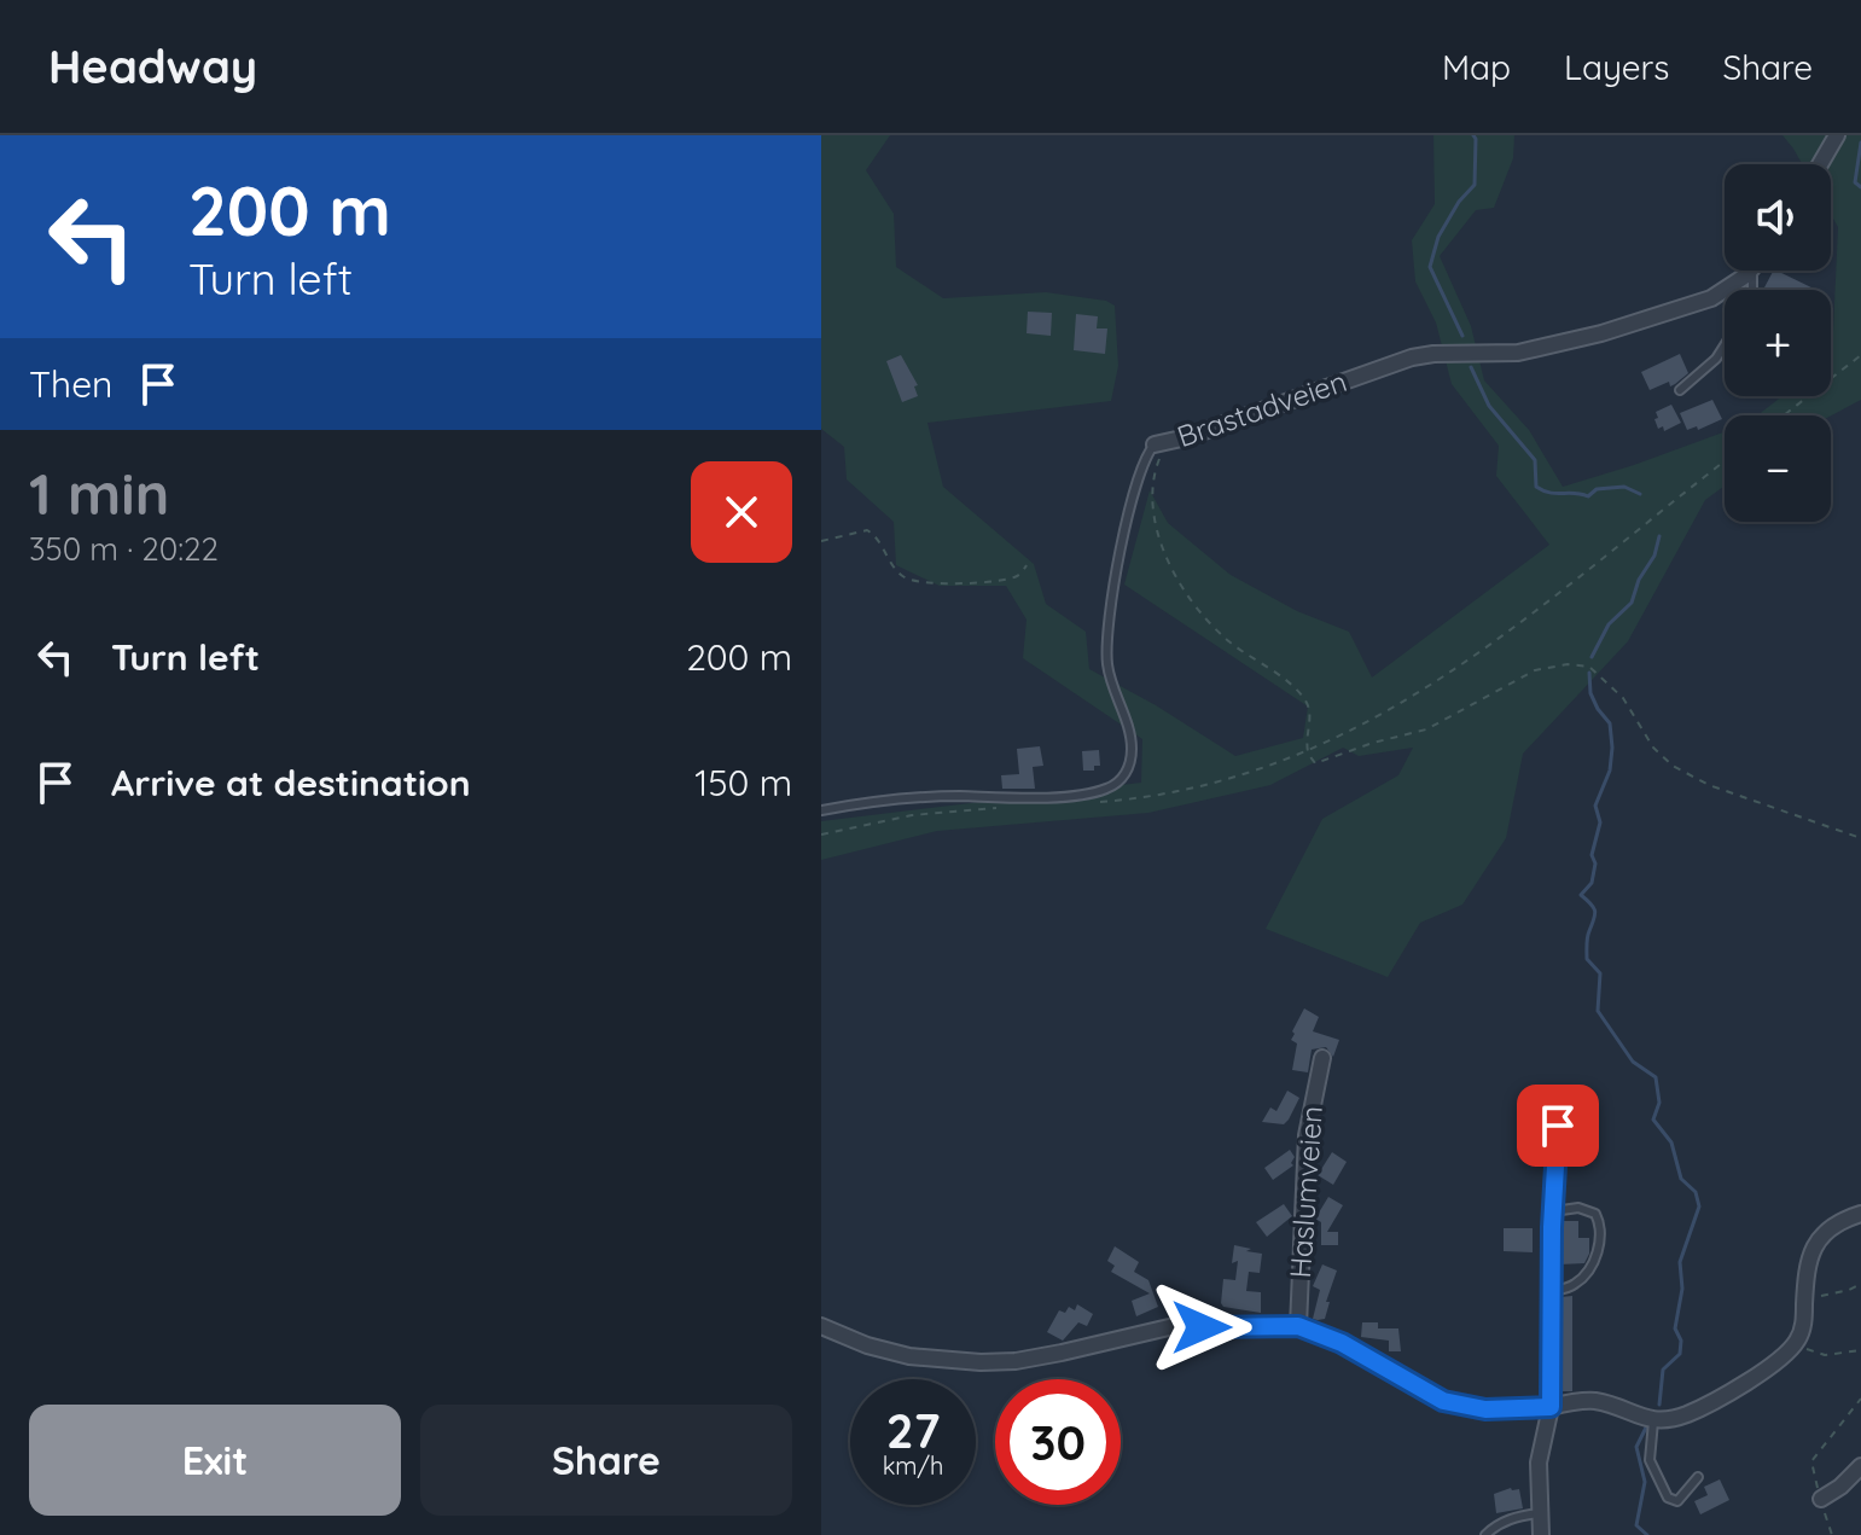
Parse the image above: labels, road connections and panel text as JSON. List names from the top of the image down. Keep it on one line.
{"streets":{"street":["Brastadveien","Haslumveien"]},"page":{"header":"Headway","nav":["Map","Layers","Share"],"turn":["200 m","Turn left"],"map_buttons":["+","−"],"then":"Then","heading":["1 min","350 m · 20:22"],"list":[{"name":"Turn left","value":"200 m"},{"name":"Arrive at destination","value":"150 m"}],"speed":"27 km/h","limit":"30","buttons":["Exit","Share"]}}
